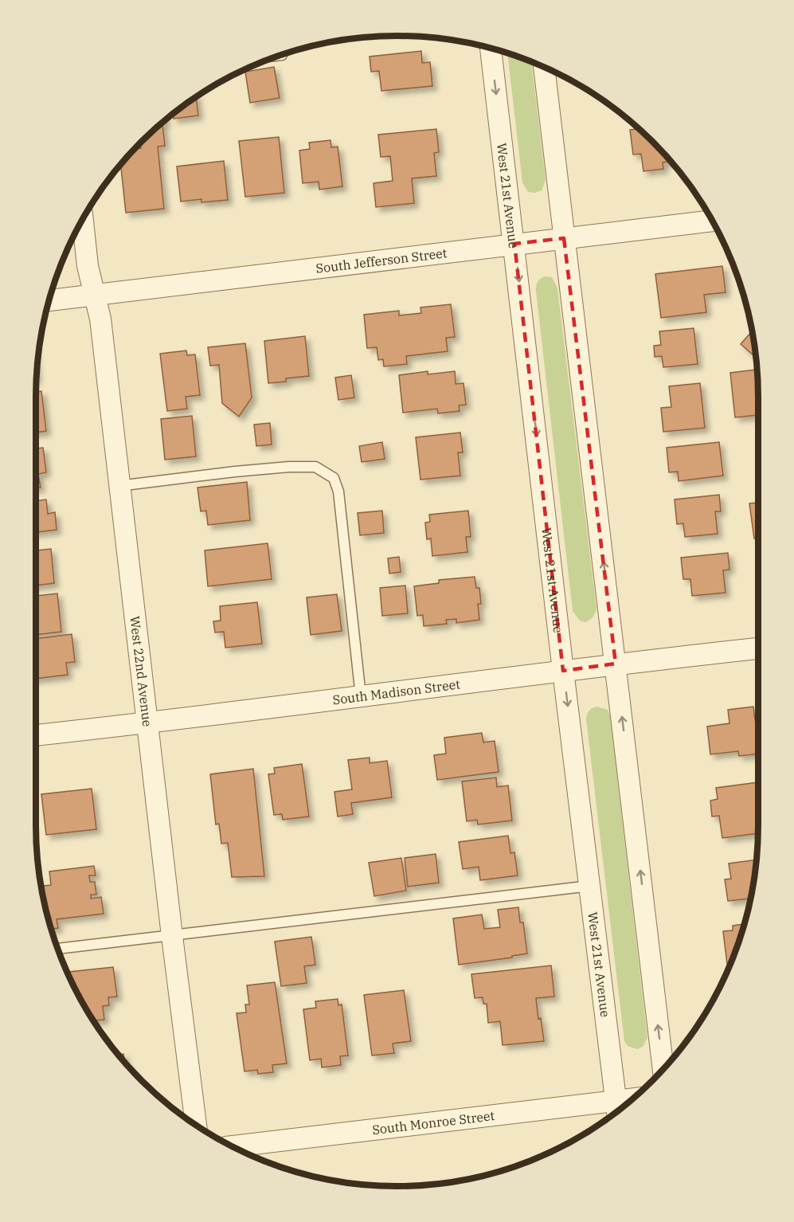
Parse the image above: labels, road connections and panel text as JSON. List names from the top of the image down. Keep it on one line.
{"streets":{"street":["West 21st Avenue","South Jefferson Street","West 22nd Avenue","South Madison Street","South Monroe Street"]},"crossings":[["West 21st Avenue","South Jefferson Street"],["West 21st Avenue","South Madison Street"],["West 21st Avenue","South Monroe Street"],["South Jefferson Street","West 22nd Avenue"],["West 22nd Avenue","South Madison Street"]]}
